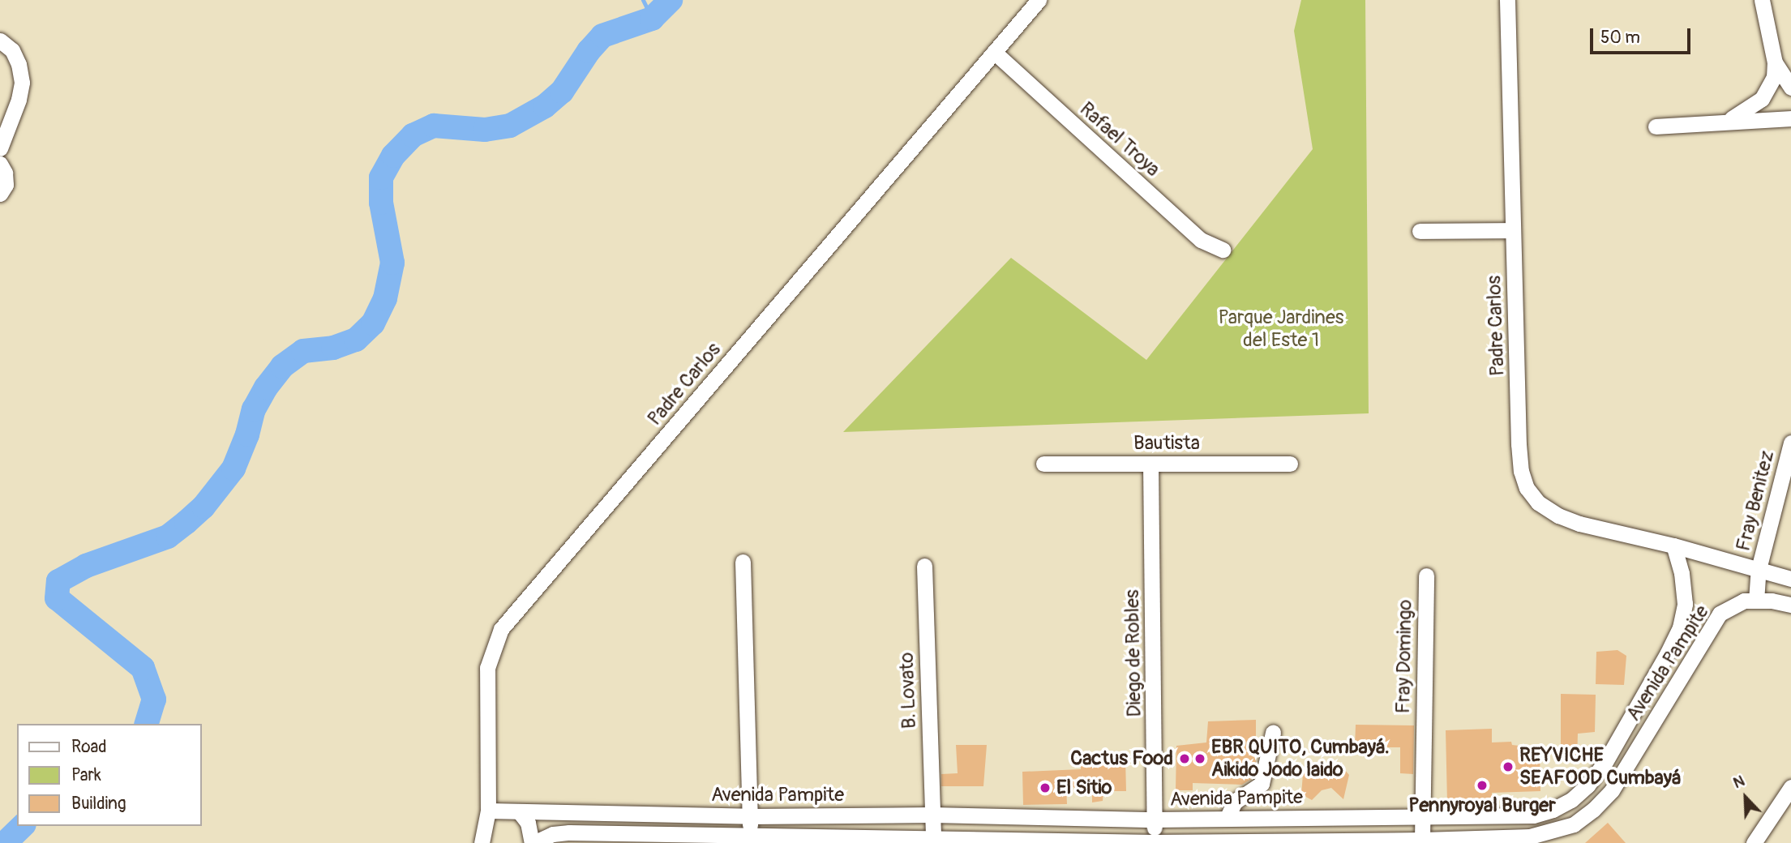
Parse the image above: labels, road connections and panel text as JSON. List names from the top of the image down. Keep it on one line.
{"streets":{"street":["Rafael Troya","Padre Carlos","Bautista","Fray Benitez","Diego de Robles","Fray Domingo","Avenida Pampite","B. Lovato"]},"crossings":[["Rafael Troya","Padre Carlos"],["Padre Carlos","Avenida Pampite"],["Bautista","Diego de Robles"],["Fray Benitez","Avenida Pampite"],["Diego de Robles","Avenida Pampite"],["Fray Domingo","Avenida Pampite"],["Avenida Pampite","B. Lovato"]],"parks":["Parque Jardines del Este 1"],"places":["Cactus Food","EBR QUITO, Cumbayá. Aikido Jodo laido","REYVICHE SEAFOOD Cumbayá","Pennyroyal Burger","El Sitio"],"legend":["Road","Park","Building"],"scale_bar":"50 m","north":"top left"}
